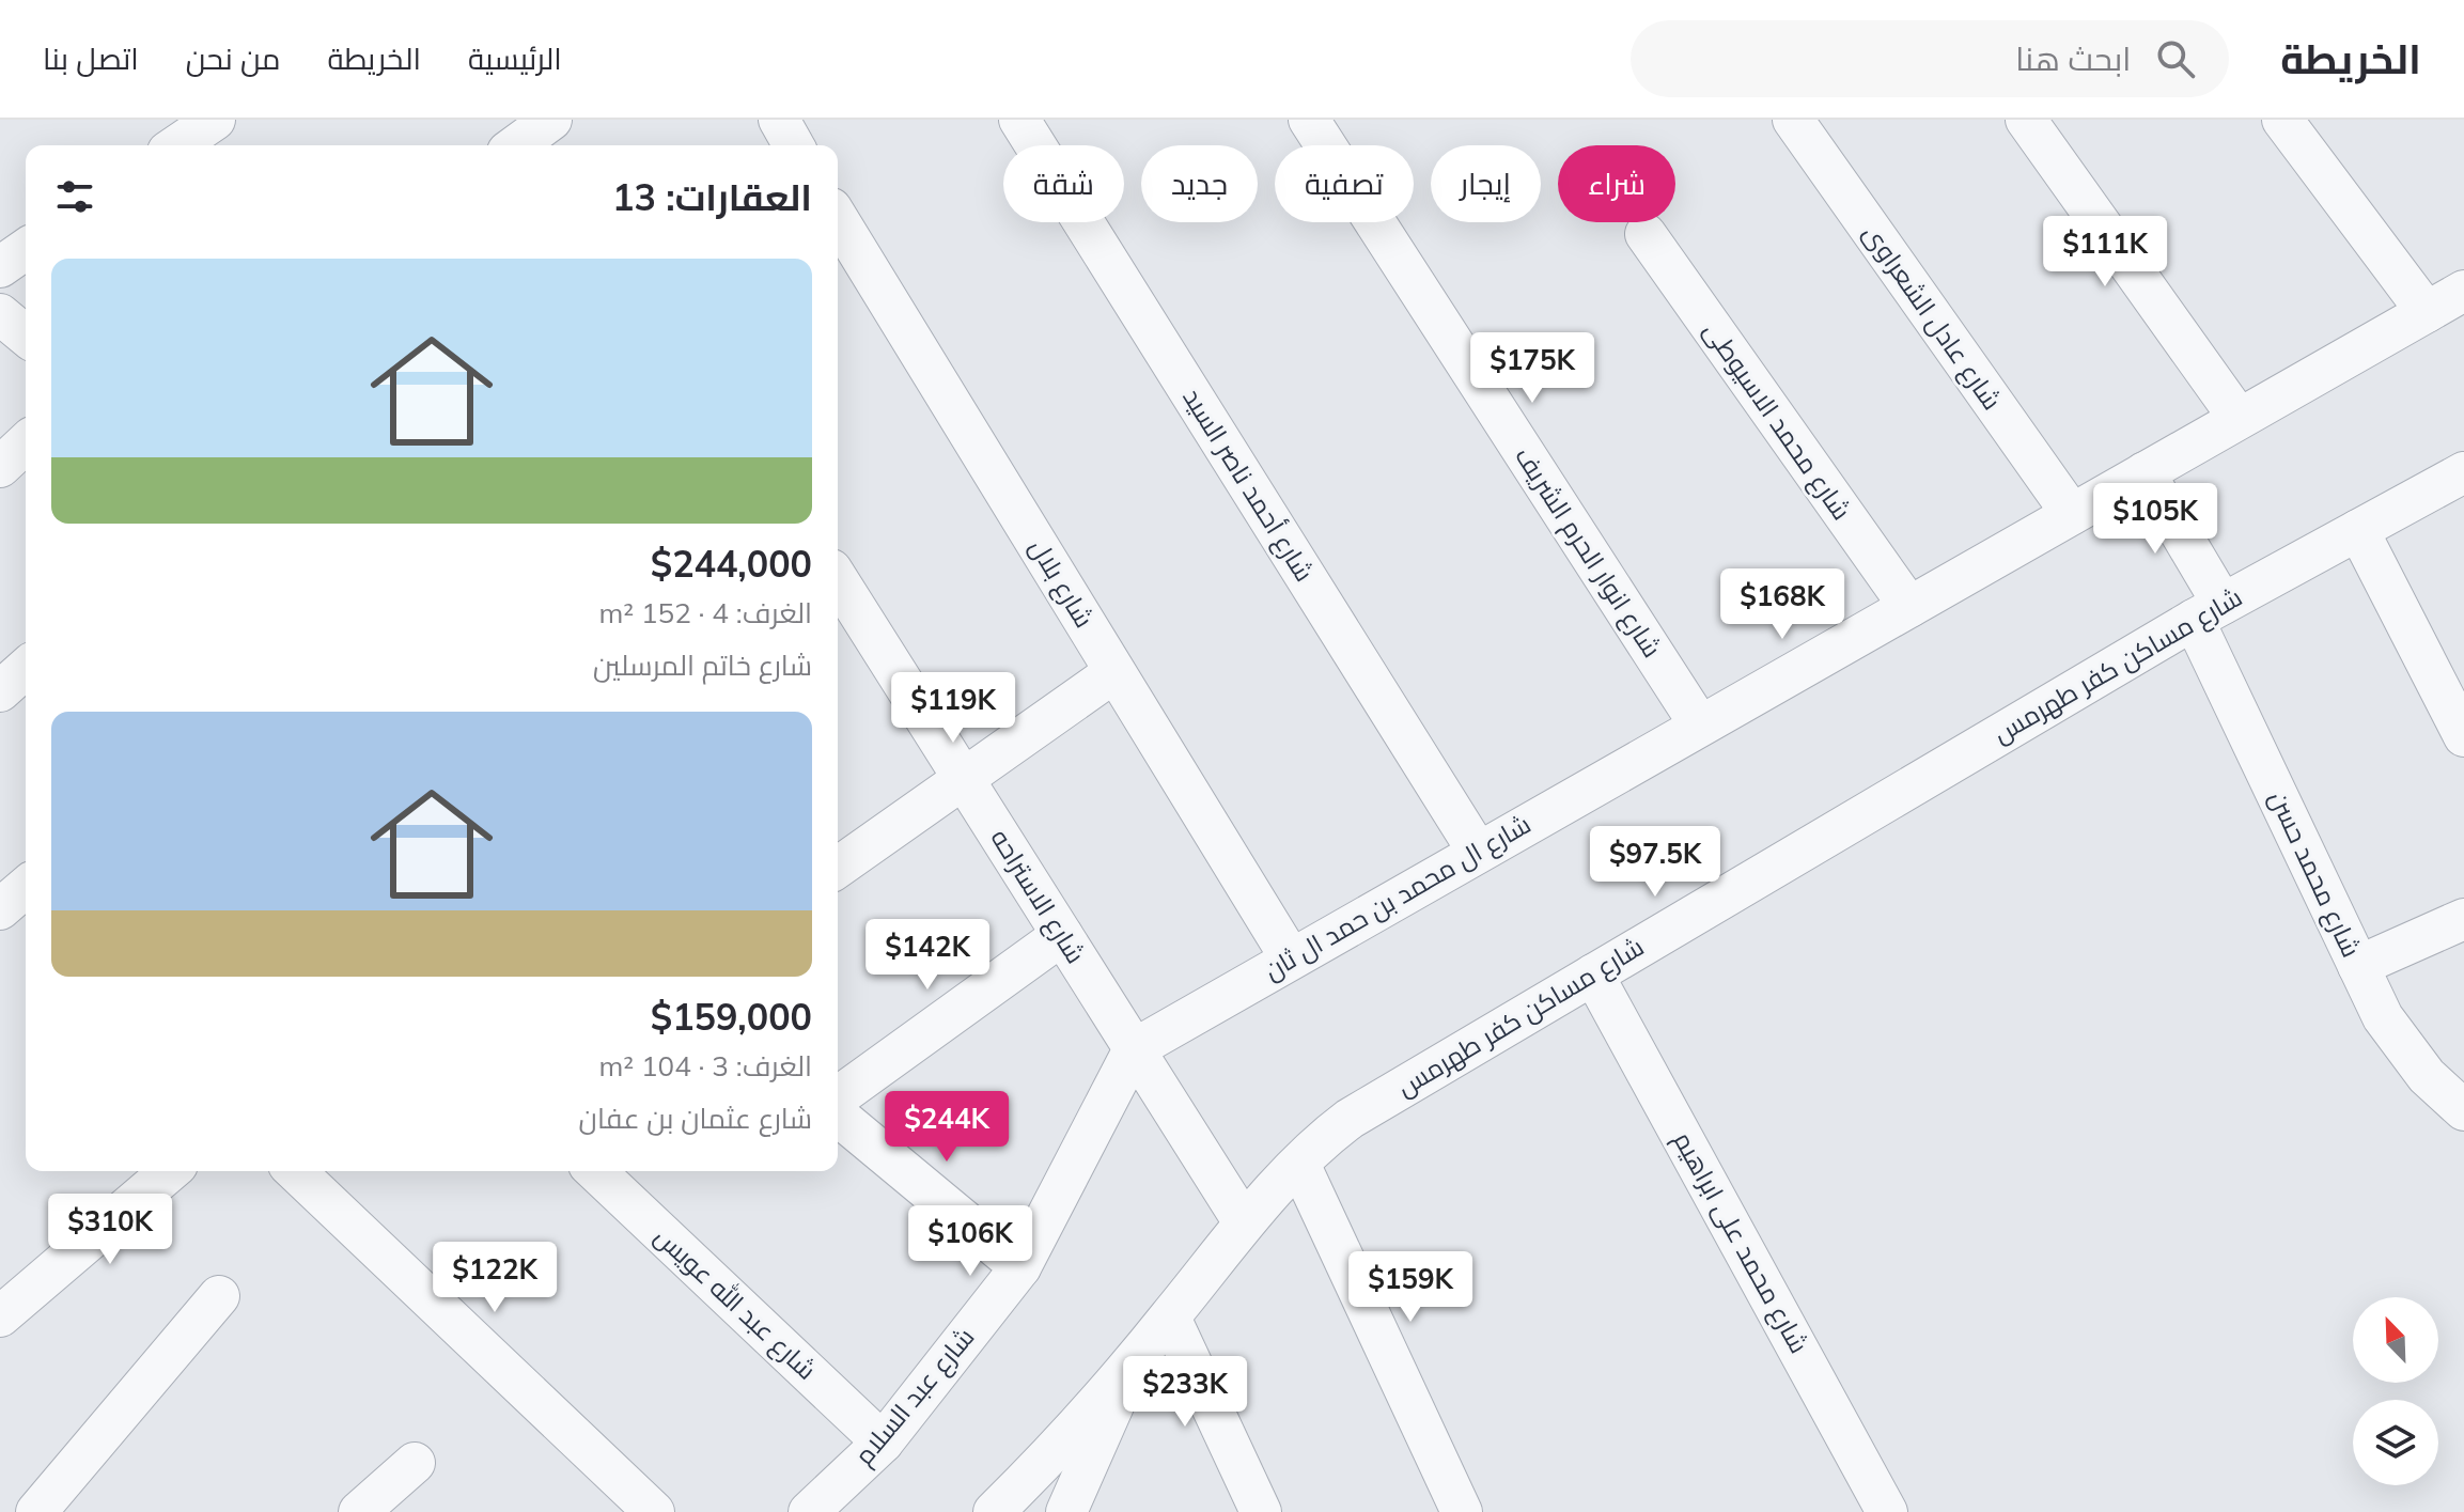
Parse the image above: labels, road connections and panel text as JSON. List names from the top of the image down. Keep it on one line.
{"streets":{"street":["شارع عادل الشعراوى","شارع محمد الاسيوطى","شارع أحمد ناصر السيد","شارع انوار الحرم الشريف","شارع بلال","شارع مساكن كفر طهرمس","شارع محمد حسن","شارع الاستراحه","شارع ال محمد بن حمد ال ثان","شارع محمد على ابراهيم","شارع عبد الله عويس","شارع عبد السلام"]},"crossings":[["شارع عادل الشعراوى","شارع ال محمد بن حمد ال ثان"],["شارع محمد الاسيوطى","شارع ال محمد بن حمد ال ثان"],["شارع أحمد ناصر السيد","شارع ال محمد بن حمد ال ثان"],["شارع انوار الحرم الشريف","شارع ال محمد بن حمد ال ثان"],["شارع بلال","شارع ال محمد بن حمد ال ثان"],["شارع مساكن كفر طهرمس","شارع محمد حسن"],["شارع مساكن كفر طهرمس","شارع الاستراحه"],["شارع مساكن كفر طهرمس","شارع محمد على ابراهيم"],["شارع محمد حسن","شارع ال محمد بن حمد ال ثان"],["شارع الاستراحه","شارع ال محمد بن حمد ال ثان"],["شارع الاستراحه","شارع عبد السلام"],["شارع ال محمد بن حمد ال ثان","شارع عبد السلام"],["شارع عبد الله عويس","شارع عبد السلام"]],"north":"top left","page":{"header":"الخريطة","search":"ابحث هنا","nav":["الرئيسية","الخريطة","من نحن","اتصل بنا"],"chip":["شراء","إيجار","تصفية","جديد","شقة"],"heading":"العقارات: 13","price":["$111K","$175K","$105K","$168K","$119K","$97.5K","$142K","$244K","$310K","$106K","$122K","$159K","$233K"],"list":[{"name":"$244,000","note":"الغرف: 4 · 152 m² · شارع خاتم المرسلين"},{"name":"$159,000","note":"الغرف: 3 · 104 m² · شارع عثمان بن عفان"}]}}
